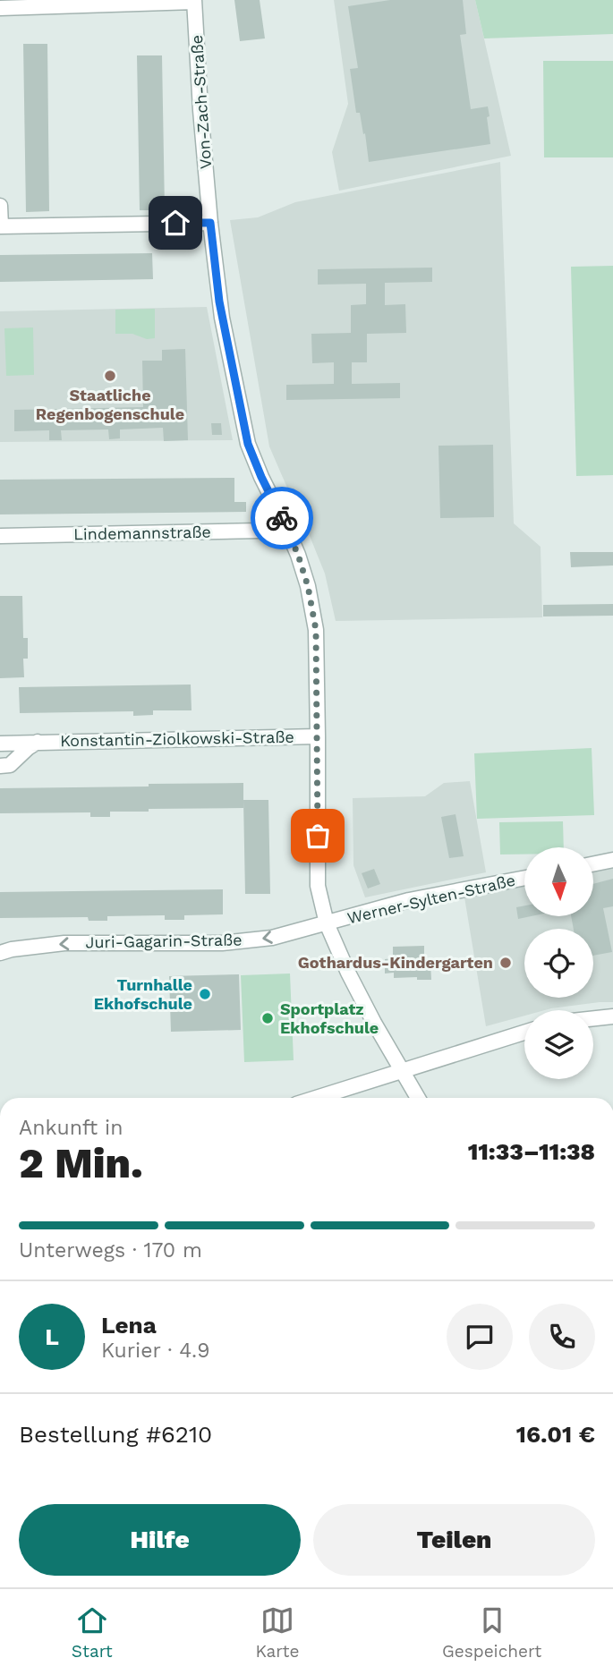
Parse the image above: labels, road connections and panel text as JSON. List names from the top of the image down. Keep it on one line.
{"streets":{"street":["Von-Zach-Straße","Lindemannstraße","Konstantin-Ziolkowski-Straße","Werner-Sylten-Straße","Juri-Gagarin-Straße"]},"crossings":[["Von-Zach-Straße","Lindemannstraße"],["Von-Zach-Straße","Konstantin-Ziolkowski-Straße"],["Von-Zach-Straße","Werner-Sylten-Straße"],["Von-Zach-Straße","Juri-Gagarin-Straße"],["Werner-Sylten-Straße","Juri-Gagarin-Straße"]],"one_way":["Juri-Gagarin-Straße"],"places":["Staatliche Regenbogenschule","Gothardus-Kindergarten","Turnhalle Ekhofschule","Sportplatz Ekhofschule"],"north":"bottom","page":{"heading":["2 Min.","Ankunft in","11:33–11:38"],"panel":["Lena","Kurier · 4.9","Bestellung #6210","16.01 €"],"bar":"Unterwegs · 170 m","round":"L","buttons":["Hilfe","Teilen"],"tabs":["Start","Karte","Gespeichert"]}}
